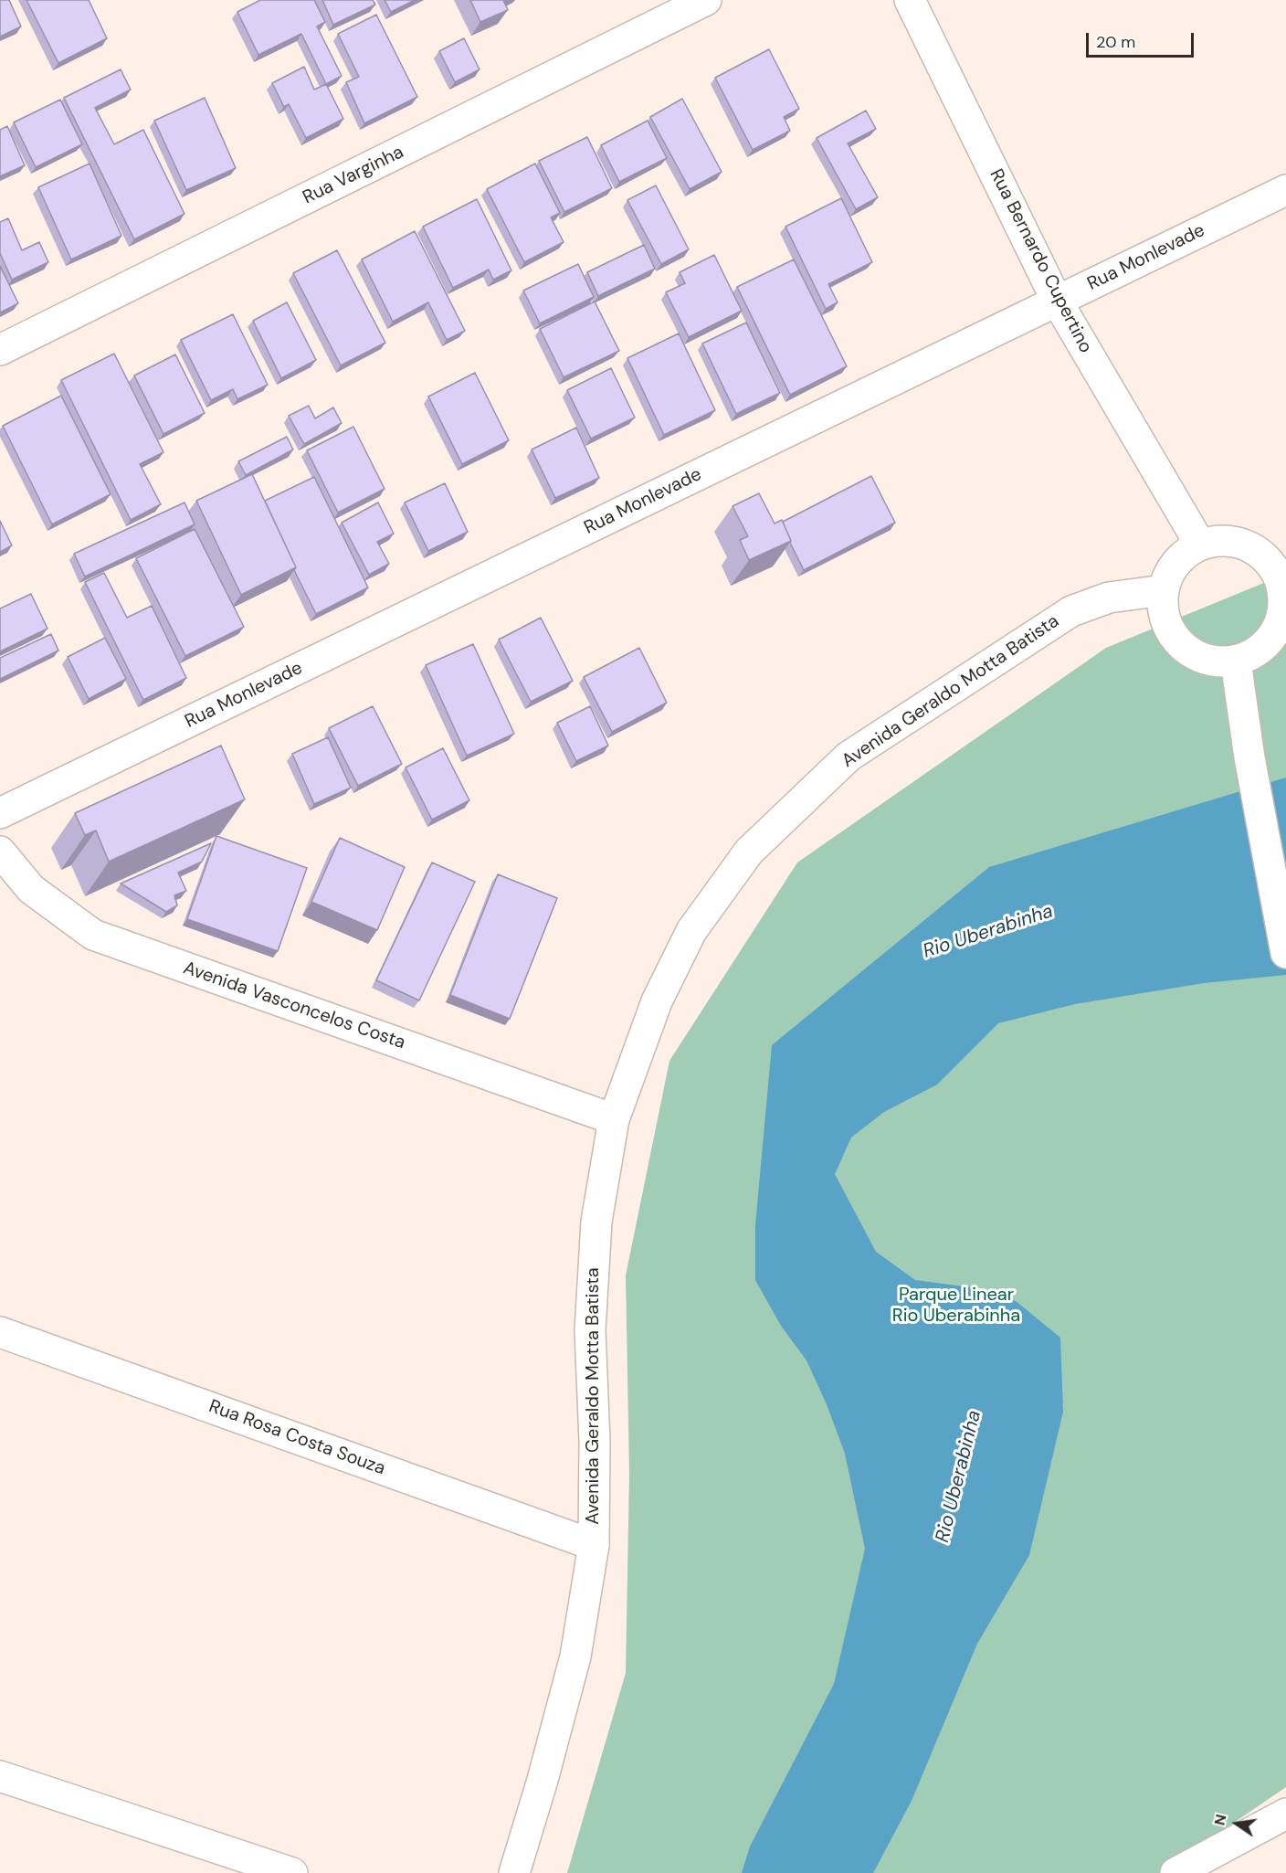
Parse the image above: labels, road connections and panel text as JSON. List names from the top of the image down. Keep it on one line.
{"streets":{"street":["Rua Varginha","Rua Monlevade","Rua Bernardo Cupertino","Avenida Geraldo Motta Batista","Avenida Vasconcelos Costa","Rua Rosa Costa Souza"]},"crossings":[["Rua Monlevade","Rua Bernardo Cupertino"],["Rua Bernardo Cupertino","Avenida Geraldo Motta Batista"],["Avenida Geraldo Motta Batista","Avenida Vasconcelos Costa"],["Avenida Geraldo Motta Batista","Rua Rosa Costa Souza"]],"water":["Rio Uberabinha"],"parks":["Parque Linear Rio Uberabinha"],"scale_bar":"20 m","north":"left"}
